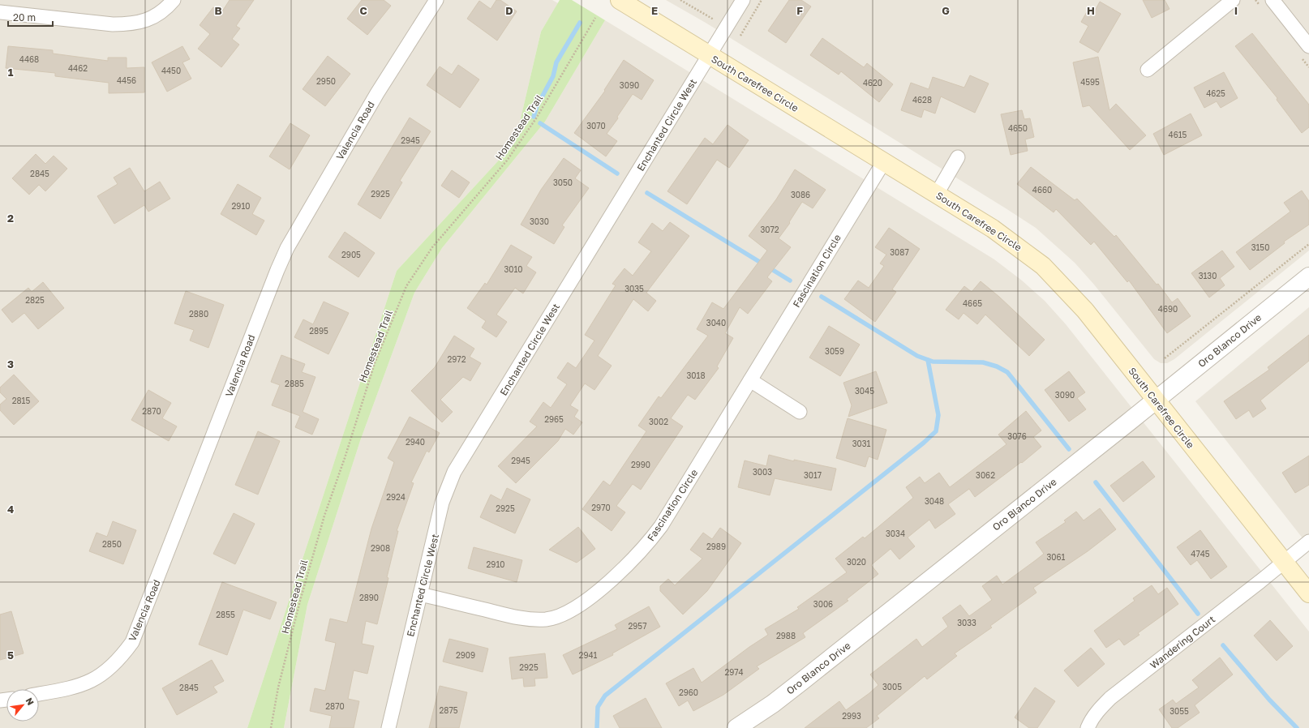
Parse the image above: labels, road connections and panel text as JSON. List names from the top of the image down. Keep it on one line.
{"streets":{"main road":["South Carefree Circle"],"street":["Enchanted Circle West","Valencia Road","Fascination Circle","Oro Blanco Drive","Wandering Court"],"path":["Homestead Trail"]},"crossings":[["South Carefree Circle","Enchanted Circle West"],["South Carefree Circle","Fascination Circle"],["South Carefree Circle","Oro Blanco Drive"],["South Carefree Circle","Wandering Court"],["Enchanted Circle West","Fascination Circle"]],"house_numbers":["4468","4462","4450","4456","2950","4595","4620","3090","4625","4628","3070","4650","4615","2945","2845","3050","4660","2925","3086","2910","3030","3072","3150","3087","2905","3010","3130","3035","2825","4665","4690","2880","3040","2895","3059","2972","3018","2885","3045","3090","2815","2870","2965","3002","3076","2940","3031","2945","2990","3003","3017","3062","2924","3048","2970","2925","3034","2850","2989","2908","4745","3061","3020","2910","2890","3006","2855","3033","2957","2988","2909","2941","2925","2974","3005","2845","2960","2870","2875","3055","2993"],"scale_bar":"20 m","north":"top right","grid":{"columns":["B","C","D","E","F","G","H","I"],"rows":["1","2","3","4","5"]}}
